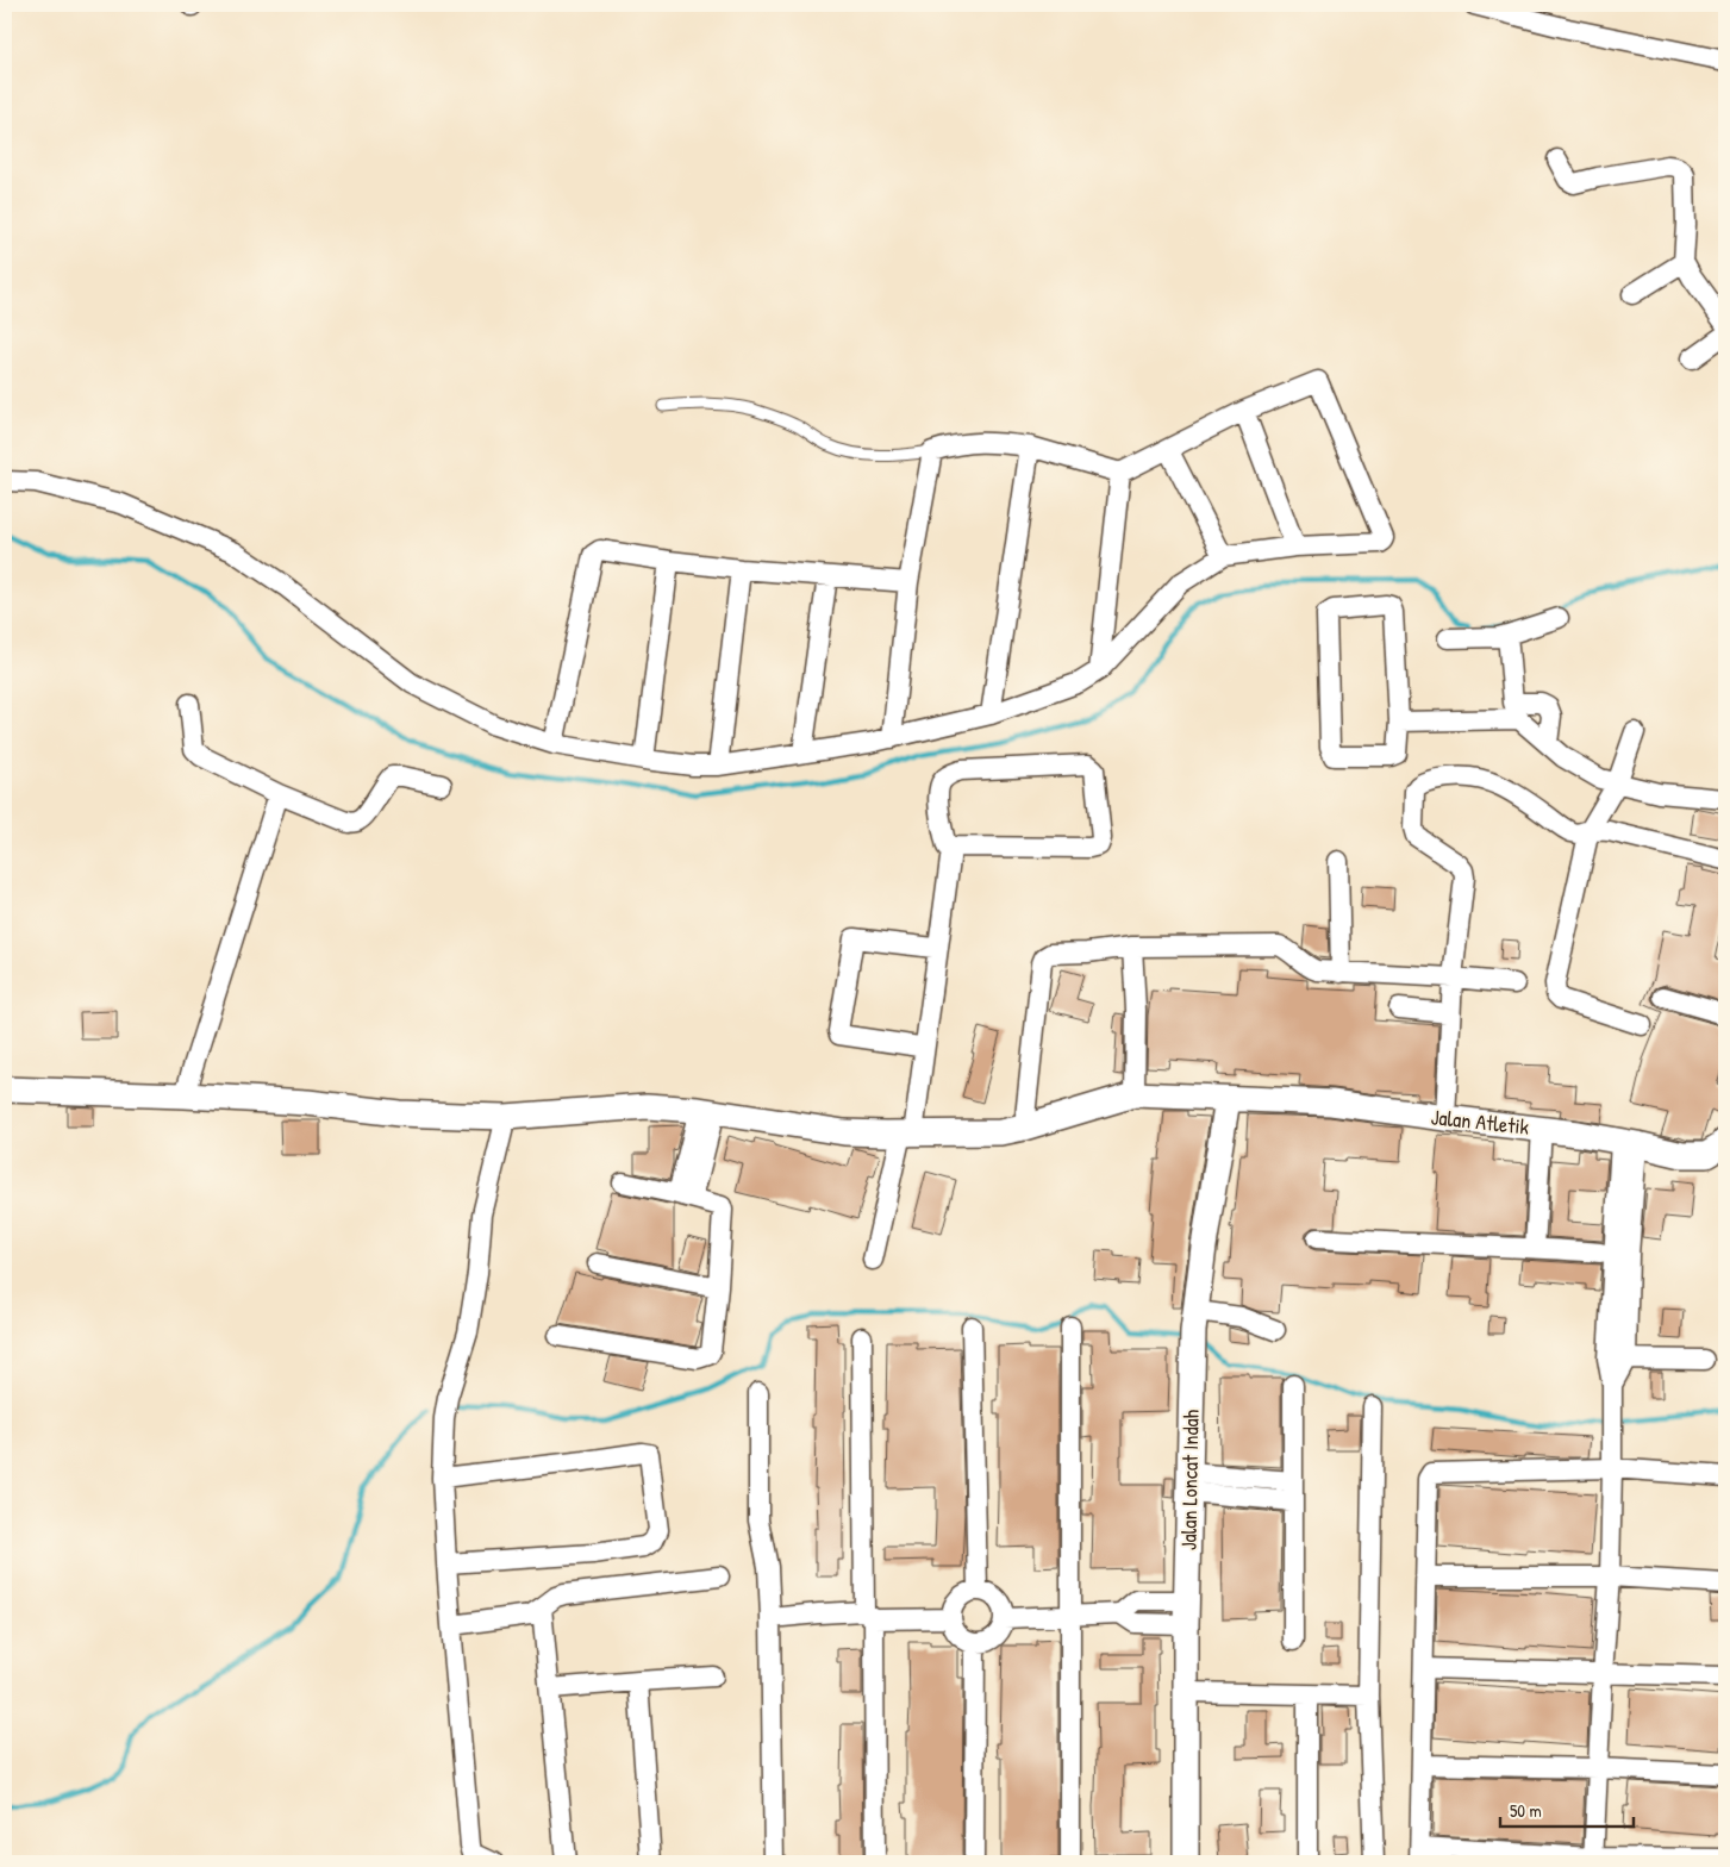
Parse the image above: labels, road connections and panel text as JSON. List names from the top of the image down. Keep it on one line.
{"streets":{"street":["Jalan Atletik","Jalan Loncat Indah"]},"crossings":[["Jalan Atletik","Jalan Loncat Indah"]],"scale_bar":"50 m"}
